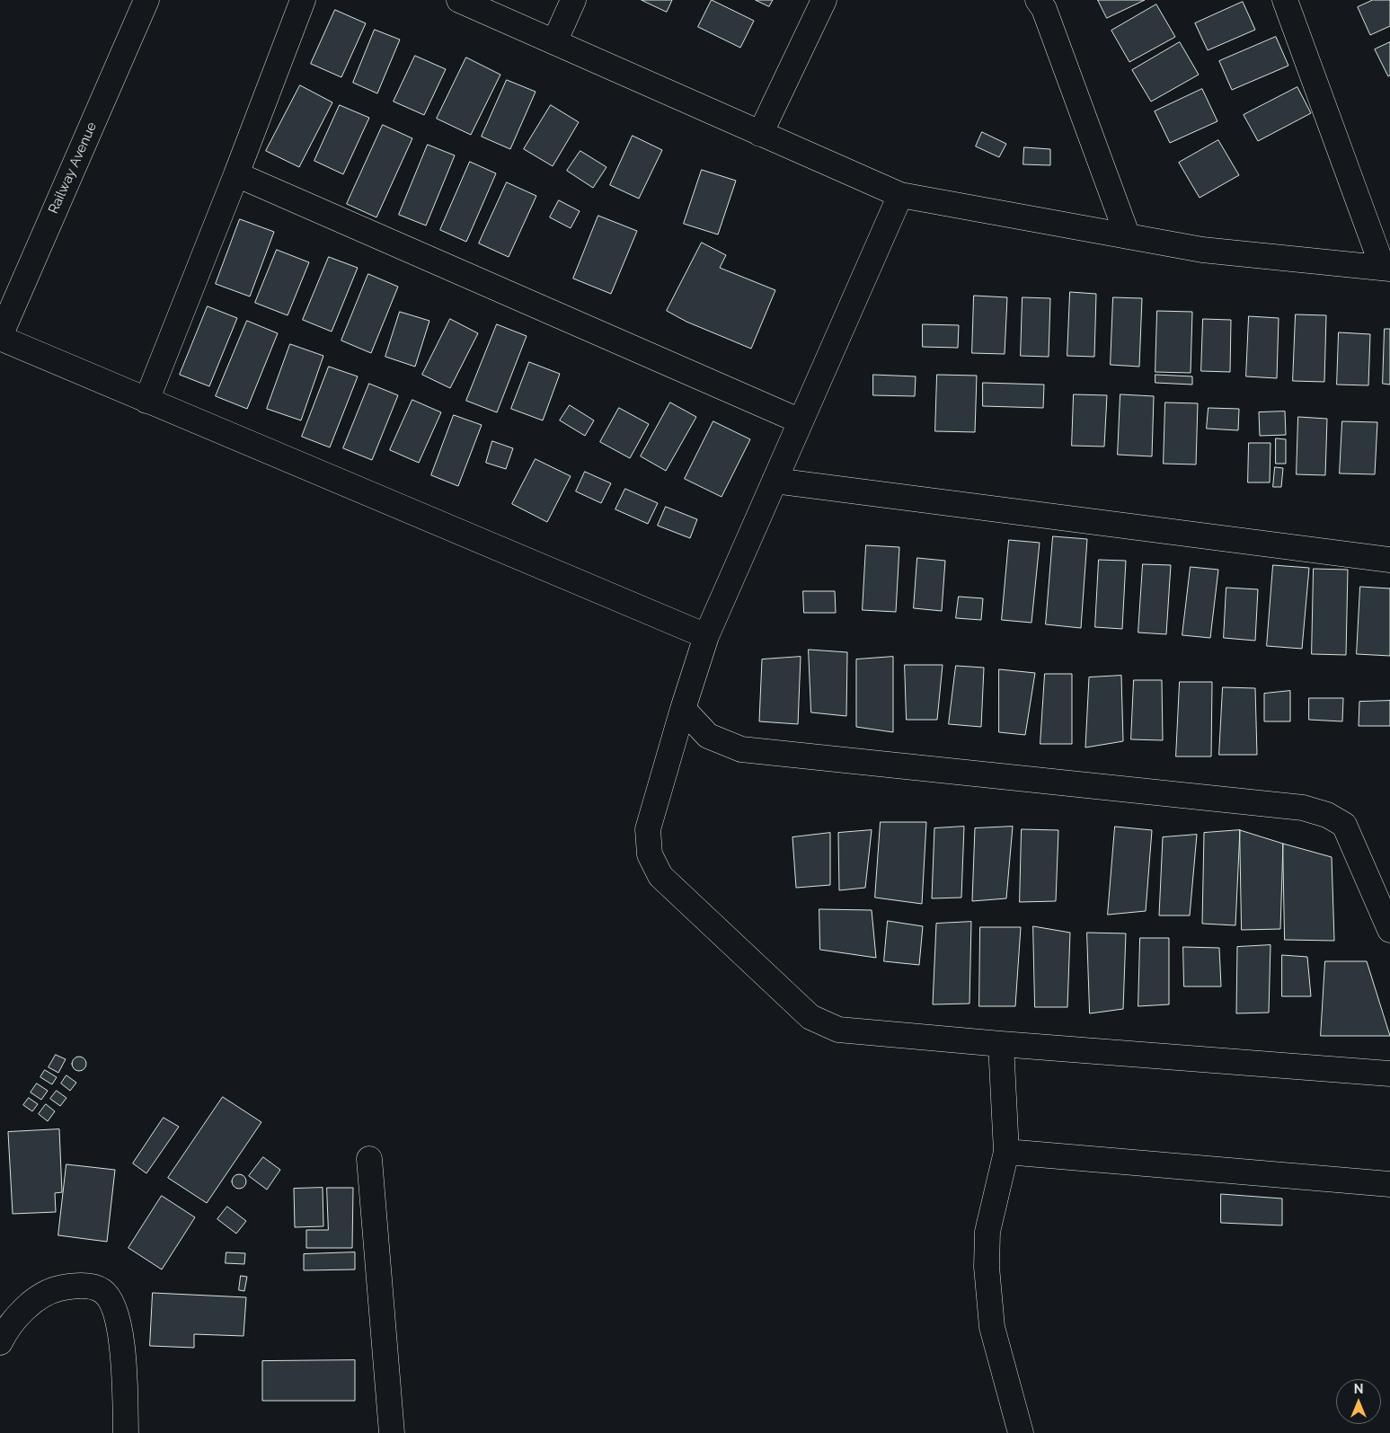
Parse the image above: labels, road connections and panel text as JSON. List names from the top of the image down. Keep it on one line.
{"streets":{"street":["Railway Avenue"]},"north":"top"}
